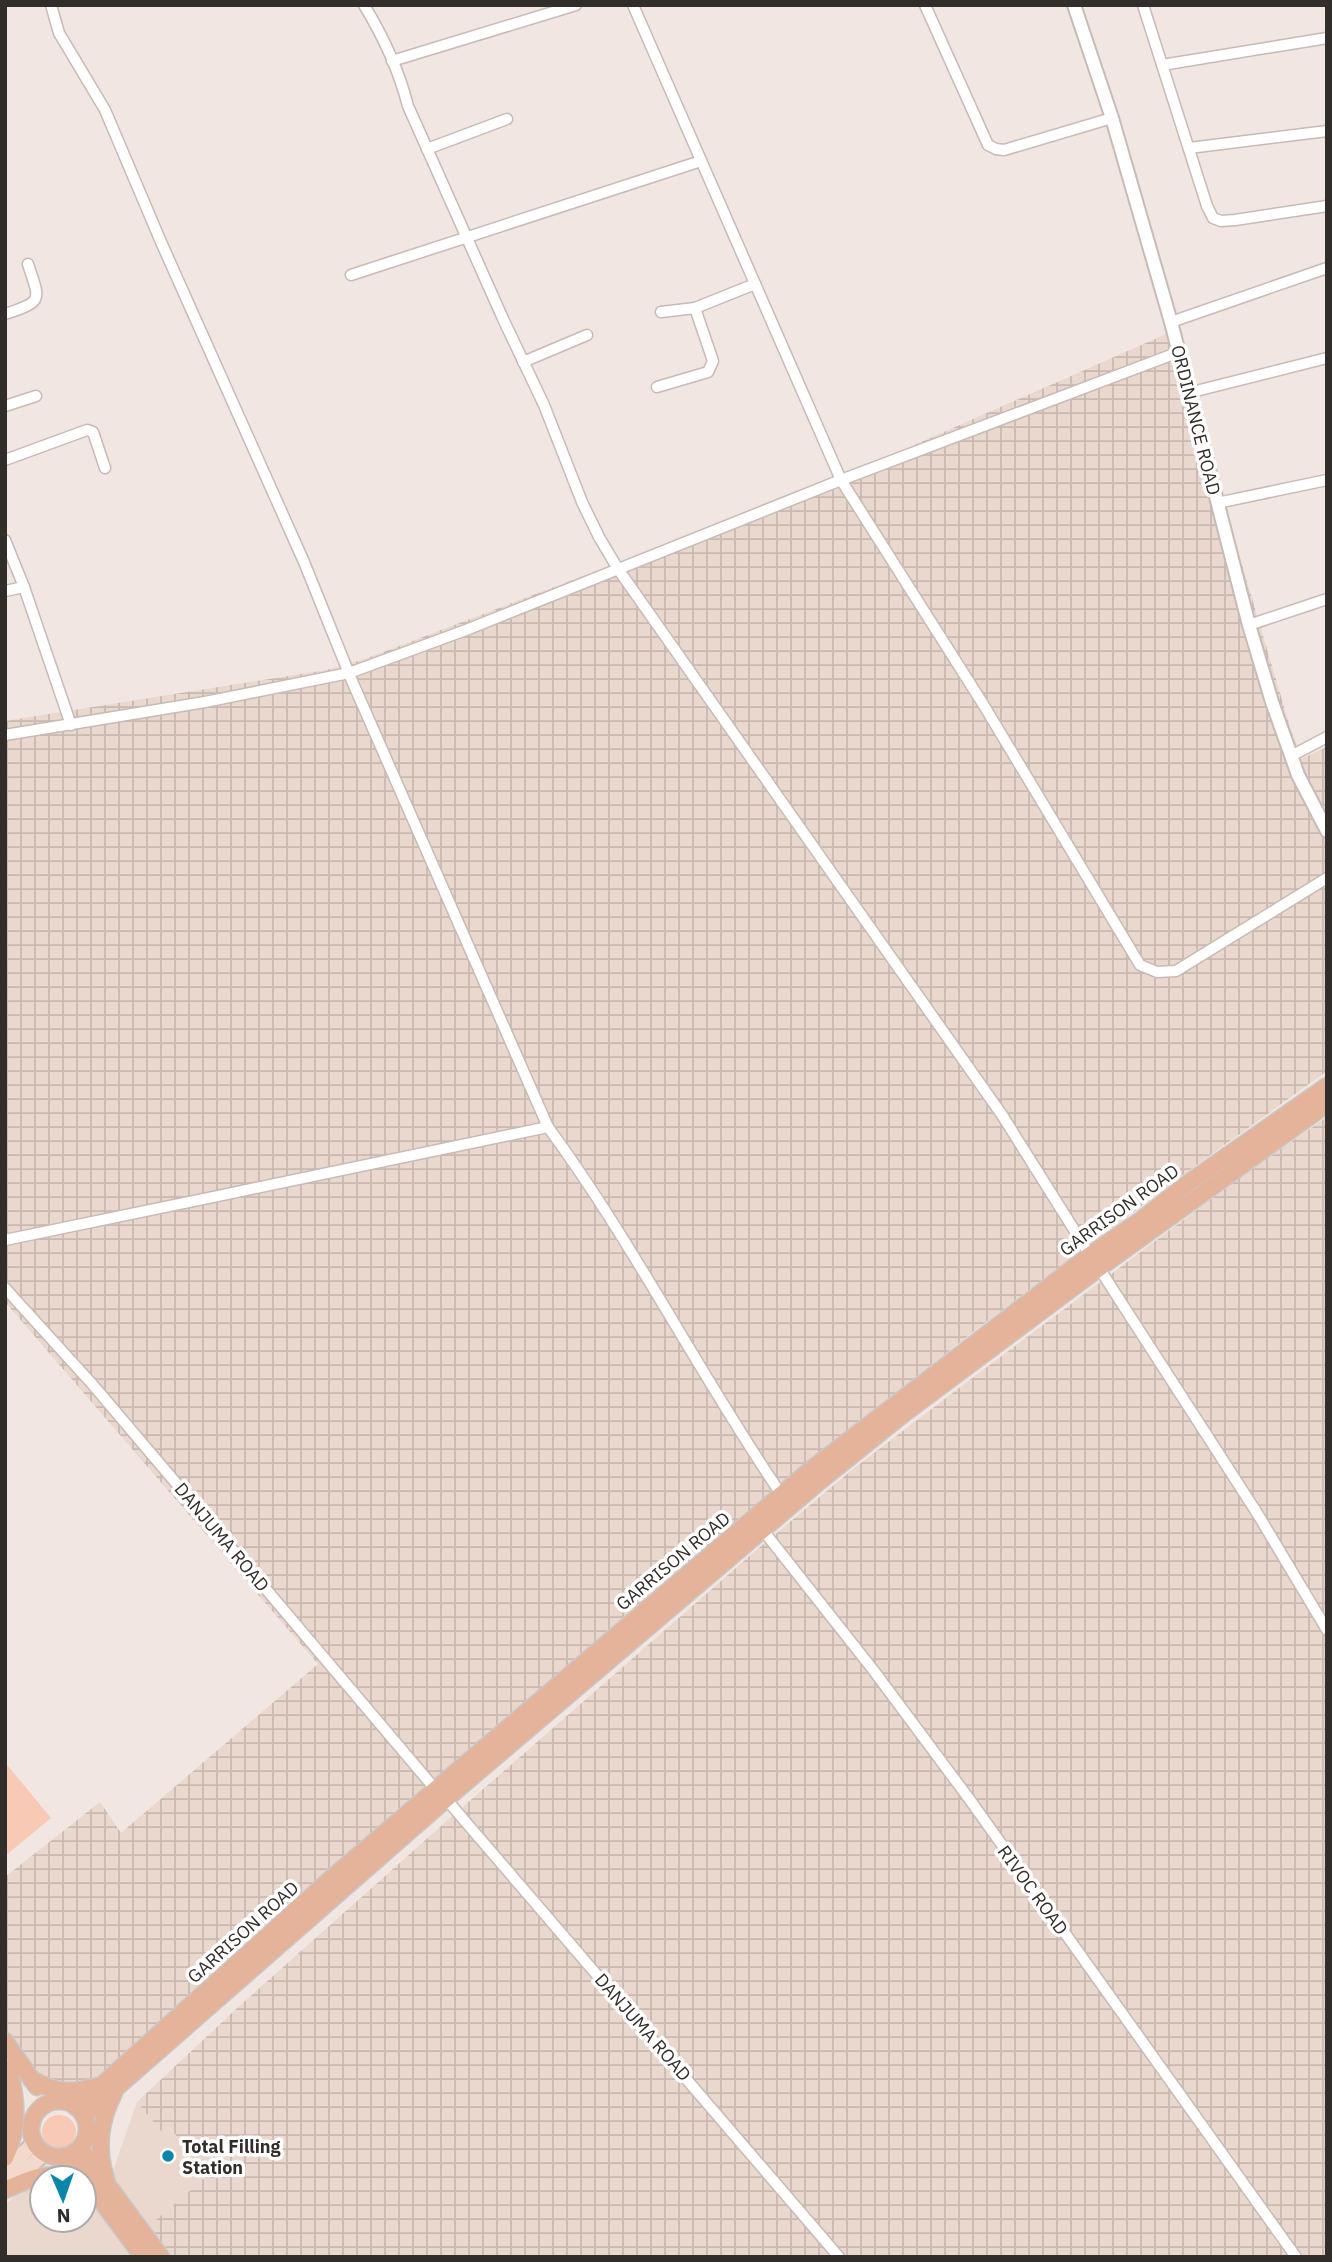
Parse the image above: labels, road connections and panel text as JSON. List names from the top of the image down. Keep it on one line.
{"streets":{"main road":["GARRISON ROAD"],"street":["ORDINANCE ROAD","DANJUMA ROAD","RIVOC ROAD"]},"crossings":[["GARRISON ROAD","DANJUMA ROAD"],["GARRISON ROAD","RIVOC ROAD"]],"places":["Total Filling Station"],"north":"bottom"}
